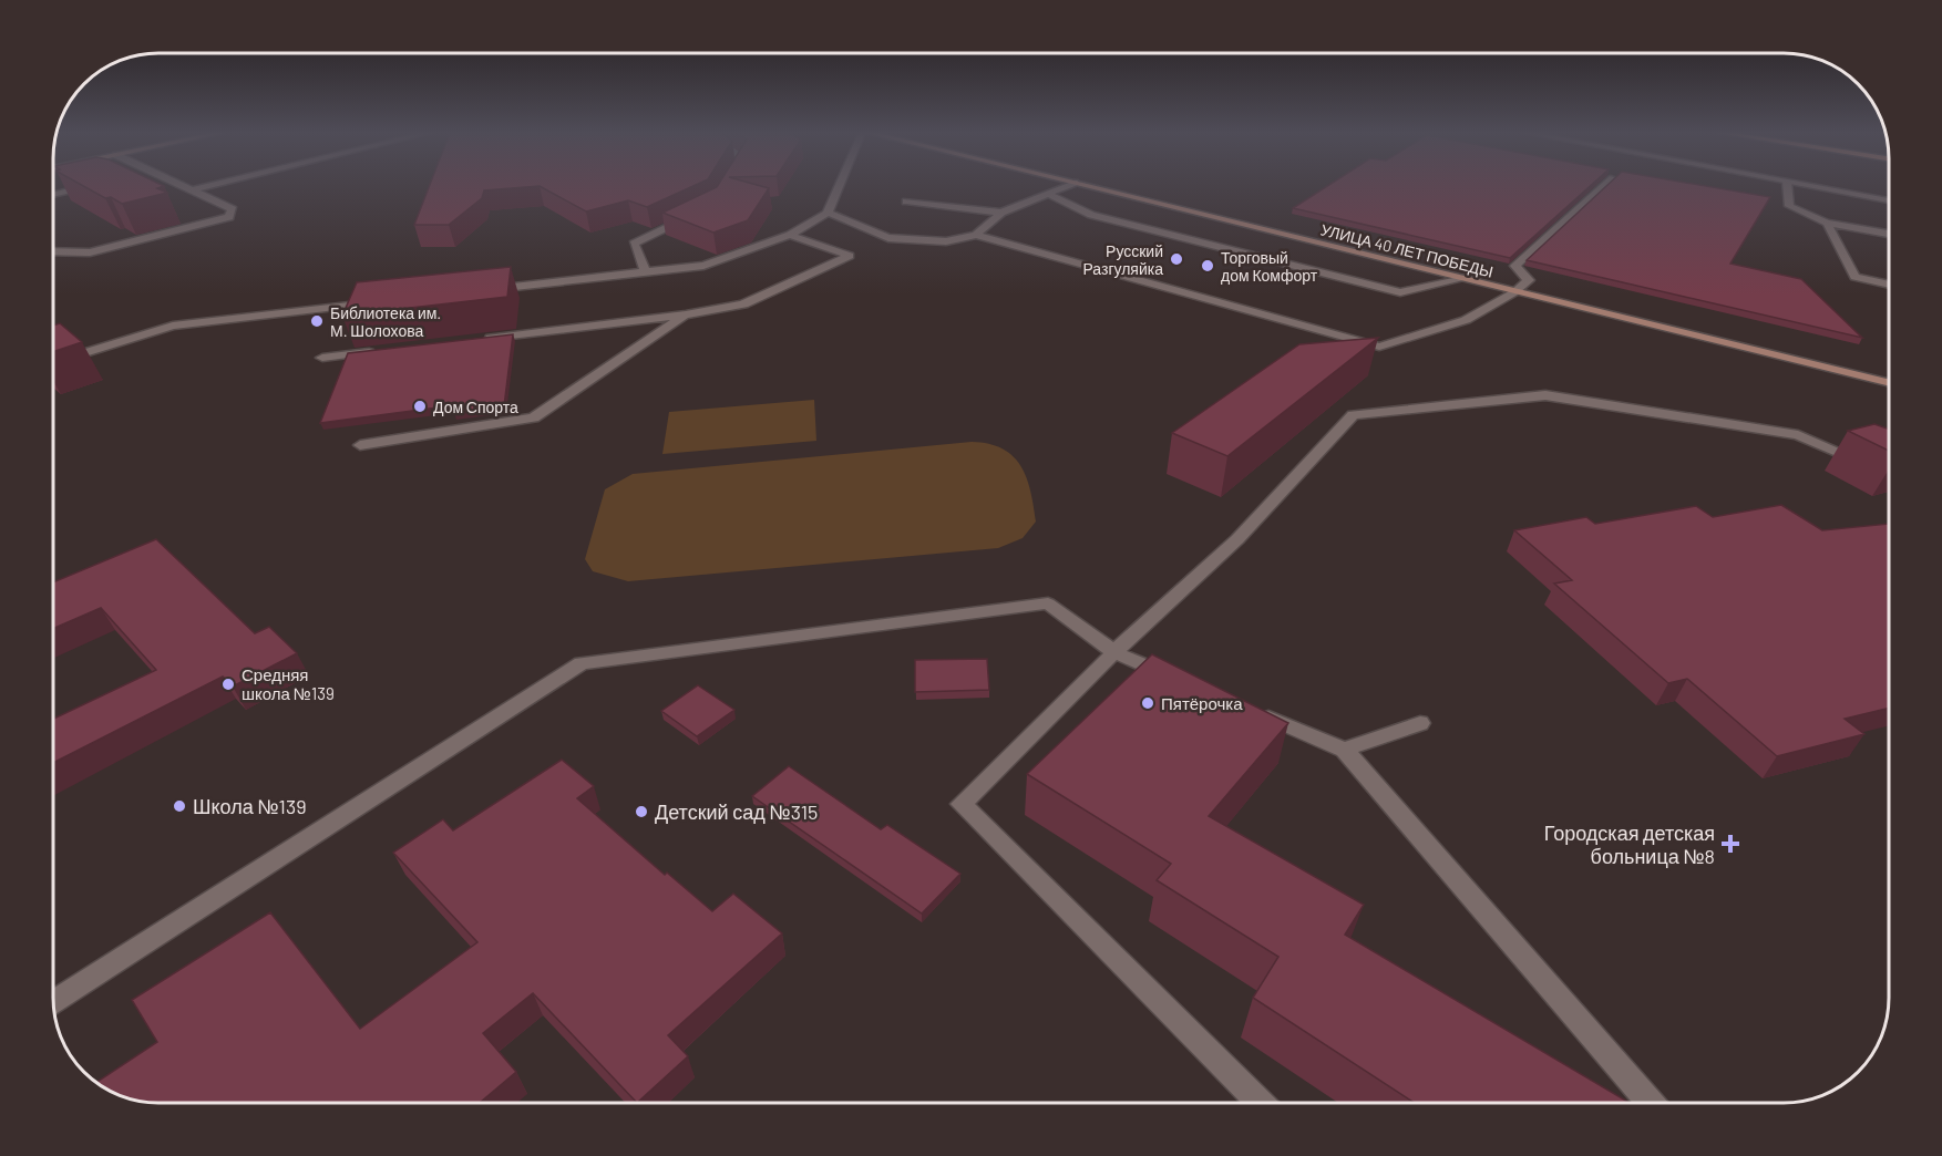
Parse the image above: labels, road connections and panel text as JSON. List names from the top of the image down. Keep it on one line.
{"streets":{"street":["УЛИЦА 40 ЛЕТ ПОБЕДЫ"]},"places":{"other":["Русский Разгуляйка","Торговый дом Комфорт","Библиотека им. М. Шолохова","Дом Спорта","Средняя школа №139","Пятёрочка","Школа №139","Детский сад №315"],"health":["Городская детская больница №8"]}}
